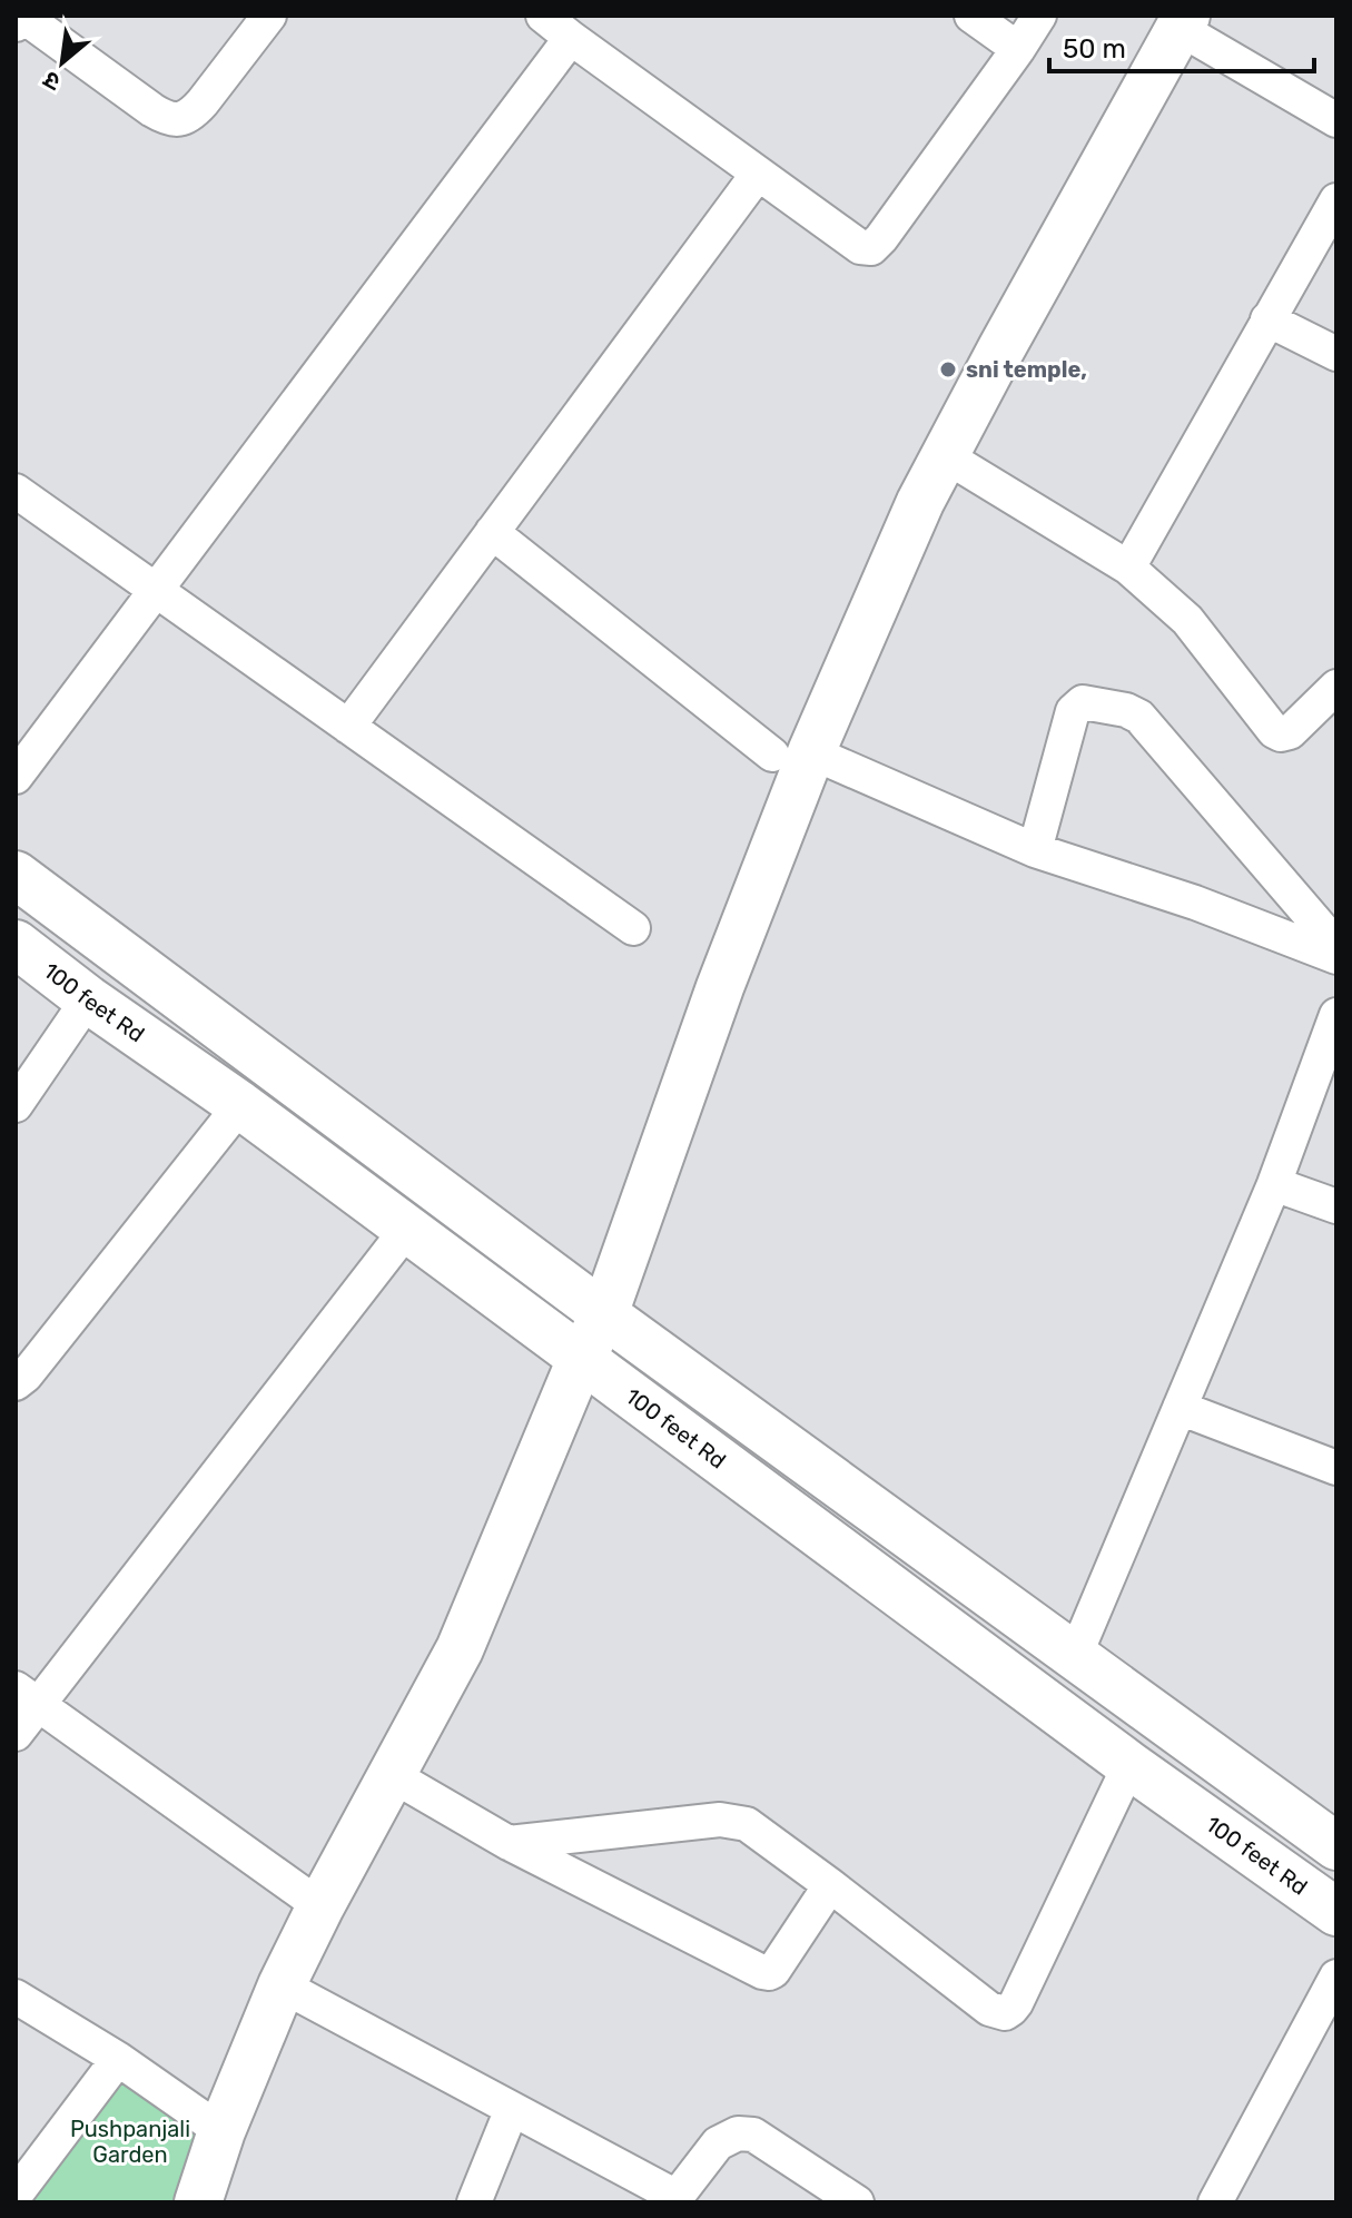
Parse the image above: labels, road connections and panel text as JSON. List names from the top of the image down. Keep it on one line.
{"streets":{"main road":["100 feet Rd"]},"parks":["Pushpanjali Garden"],"places":["sni temple,"],"scale_bar":"50 m","north":"bottom left"}
